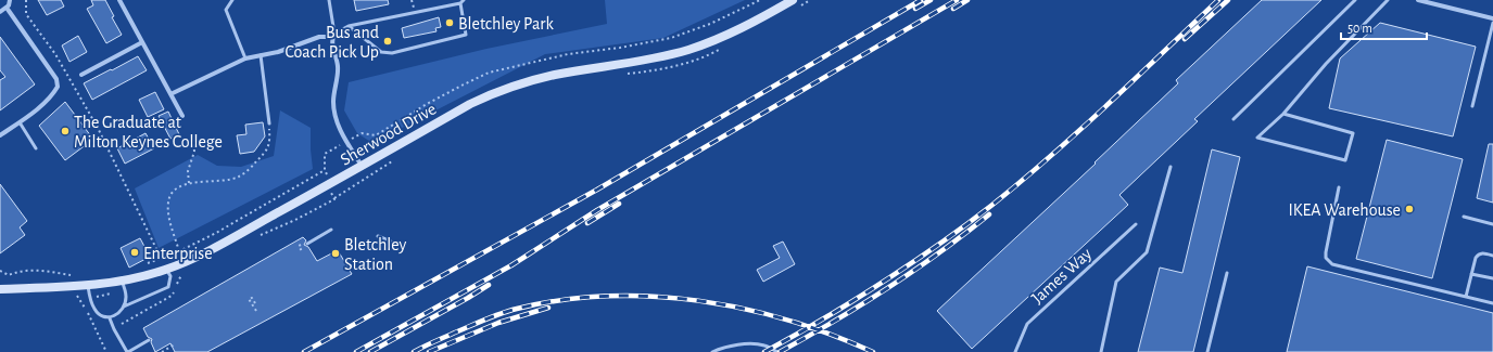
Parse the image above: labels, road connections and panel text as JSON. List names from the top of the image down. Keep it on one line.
{"streets":{"street":["Sherwood Drive"],"lane":["James Way"]},"places":["Bletchley Park","Bus and Coach Pick Up","The Graduate at Milton Keynes College","IKEA Warehouse","Enterprise","Bletchley Station"],"scale_bar":"50 m"}
